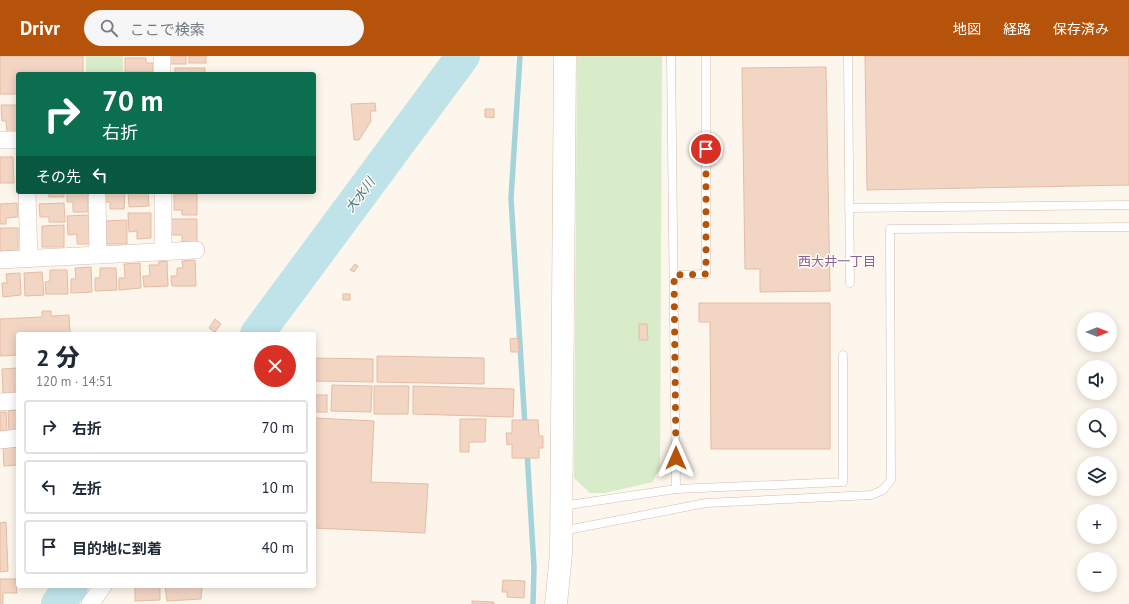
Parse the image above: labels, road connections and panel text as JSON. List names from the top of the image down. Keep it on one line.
{"districts":["西大井一丁目"],"water":["大水川"],"north":"right","page":{"header":"Drivr","search":"ここで検索","nav":["地図","経路","保存済み"],"turn":["70 m","右折"],"then":"その先","map_buttons":["+","−"],"heading":["2 分","120 m · 14:51"],"list":[{"name":"右折","value":"70 m"},{"name":"左折","value":"10 m"},{"name":"目的地に到着","value":"40 m"}]}}
